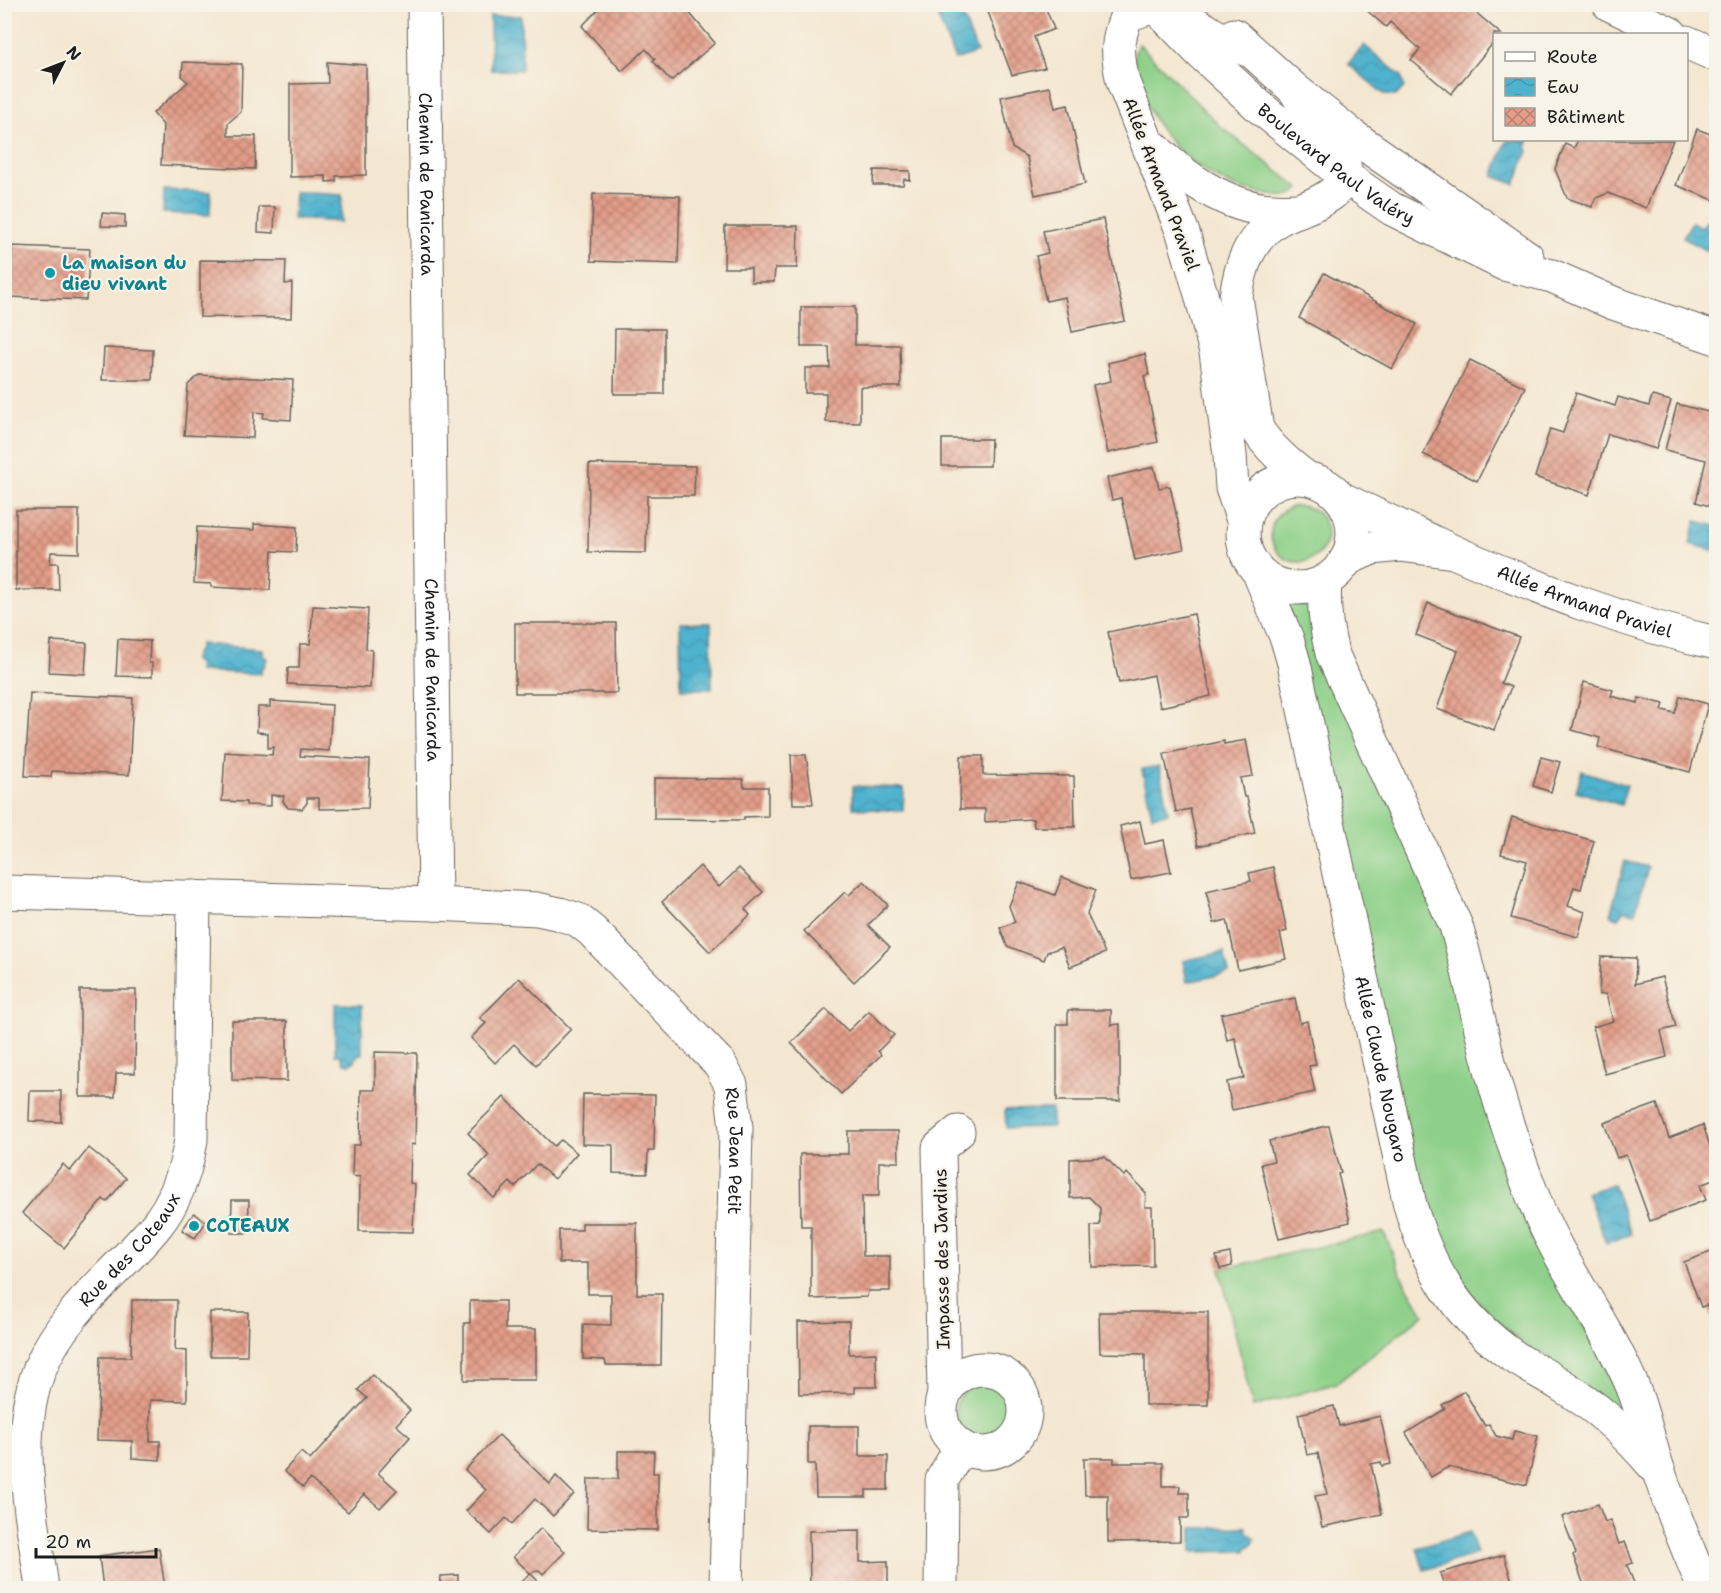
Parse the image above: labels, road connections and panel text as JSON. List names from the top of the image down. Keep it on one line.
{"streets":{"street":["Boulevard Paul Valéry","Chemin de Panicarda","Allée Armand Praviel","Allée Claude Nougaro","Rue Jean Petit","Rue des Coteaux","Impasse des Jardins"]},"crossings":[["Boulevard Paul Valéry","Allée Armand Praviel"],["Chemin de Panicarda","Rue Jean Petit"],["Allée Armand Praviel","Allée Claude Nougaro"]],"places":["La maison du dieu vivant","COTEAUX"],"legend":["Route","Eau","Bâtiment"],"scale_bar":"20 m","north":"top right"}
